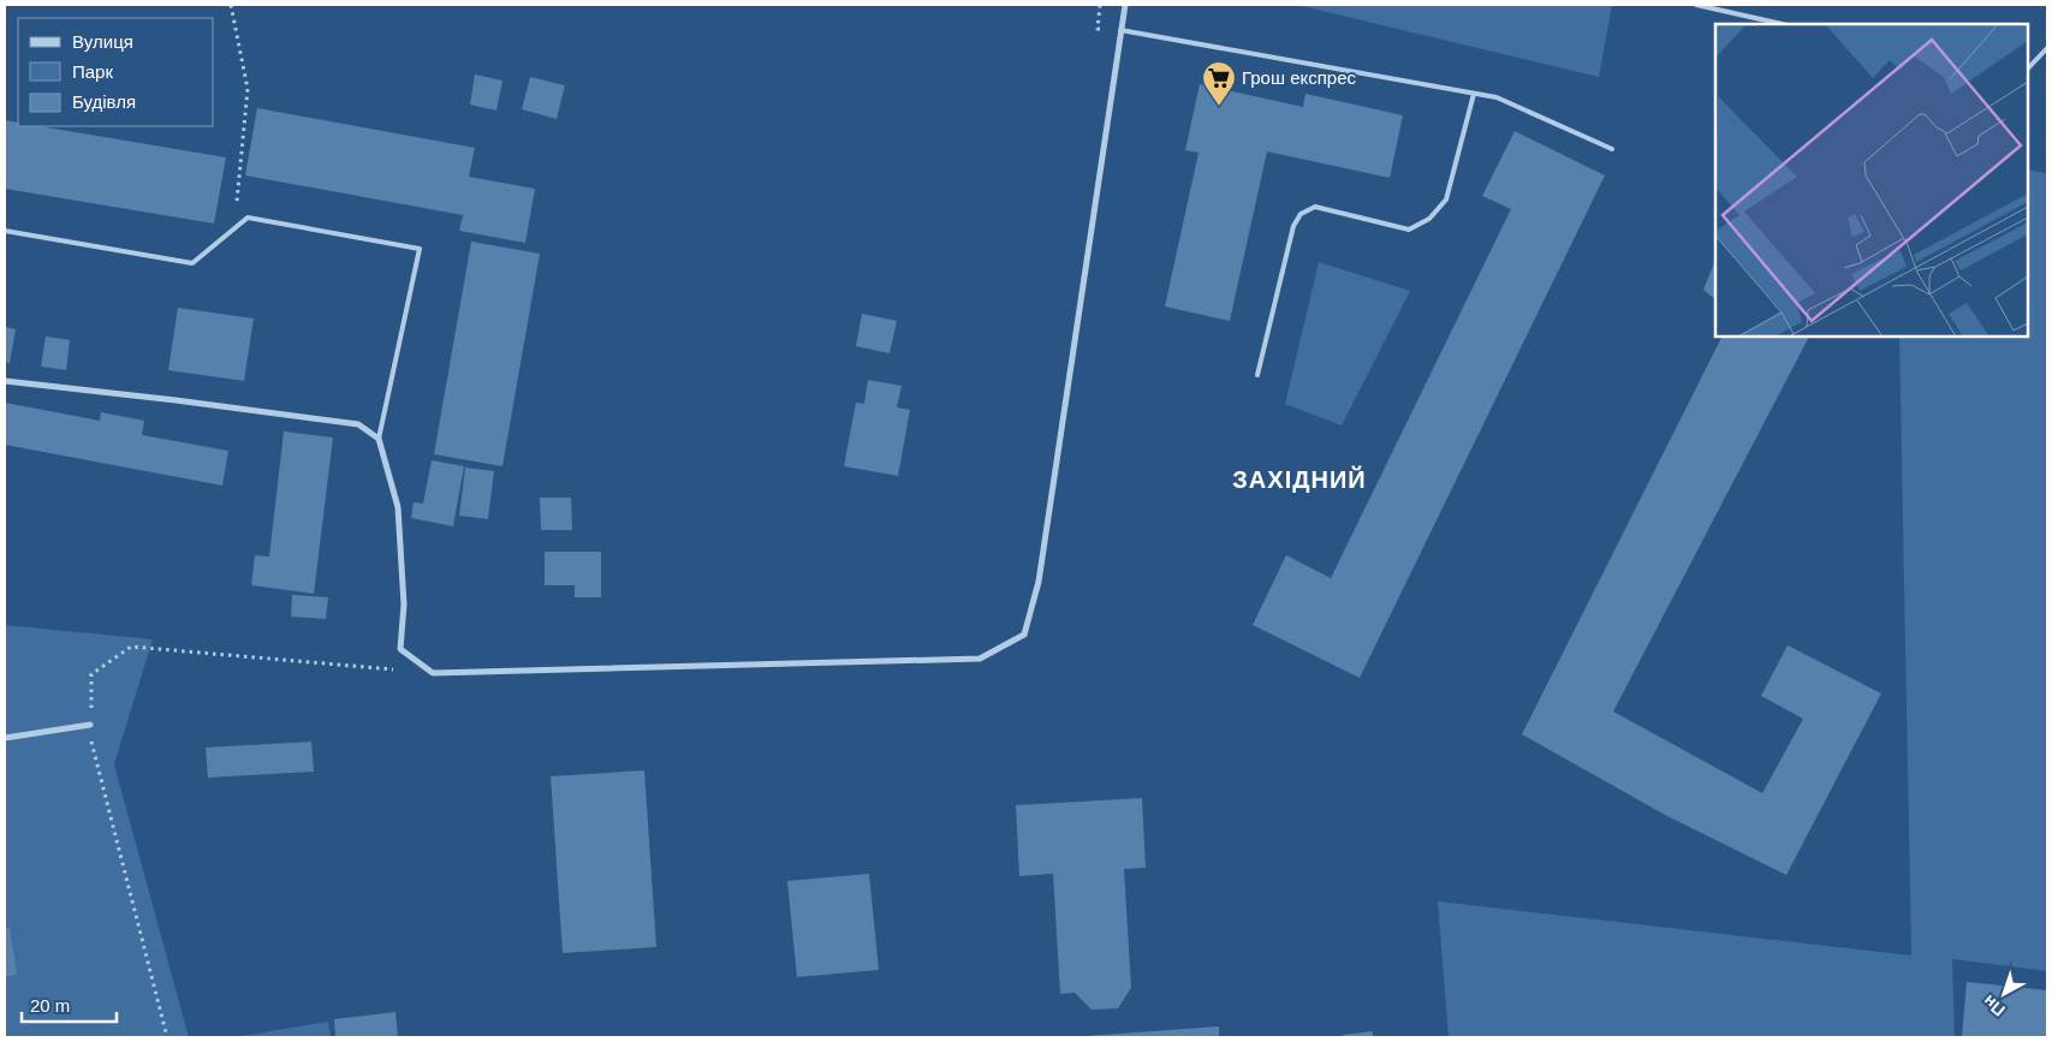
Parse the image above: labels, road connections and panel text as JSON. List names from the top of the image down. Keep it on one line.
{"districts":["ЗАХІДНИЙ"],"places":{"supermarket":["Грош експрес"]},"legend":["Вулиця","Парк","Будівля"],"scale_bar":"20 m","north":"bottom left"}
